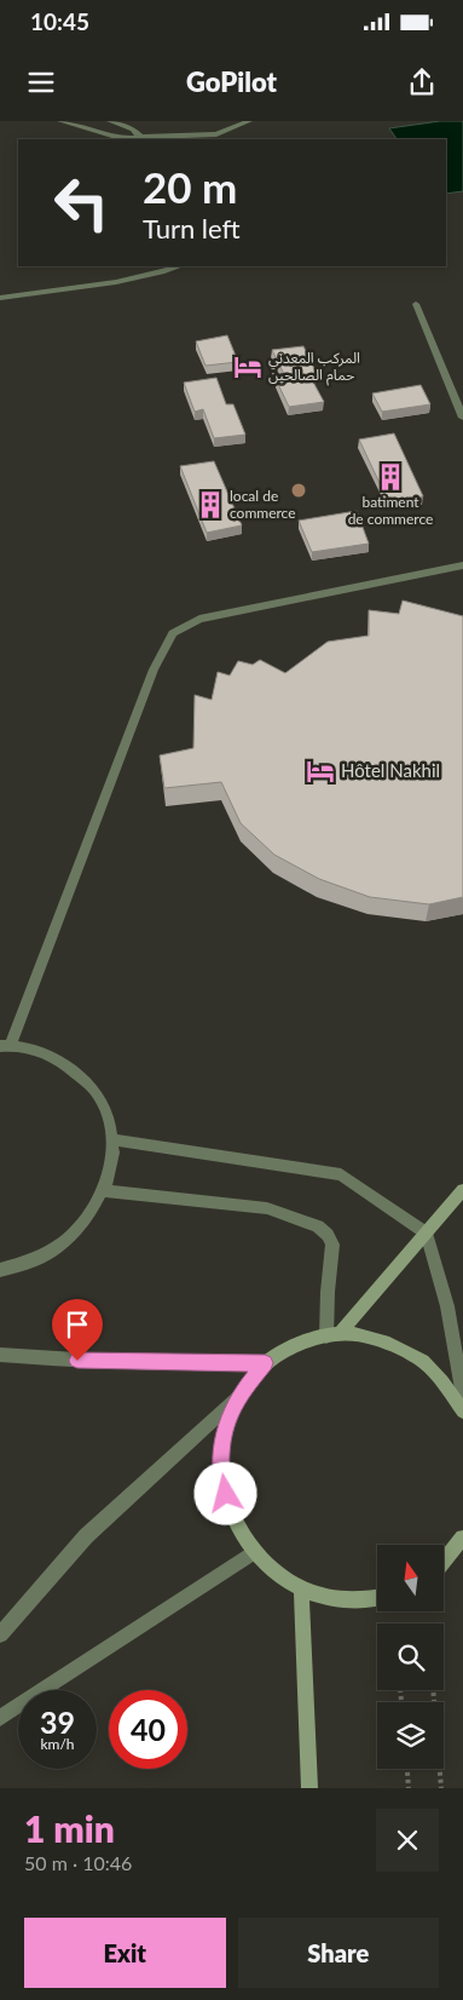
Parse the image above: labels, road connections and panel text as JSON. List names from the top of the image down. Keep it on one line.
{"places":{"hotel":["المركب المعدني حمام الصالحين","Hôtel Nakhil"],"building":["batiment de commerce","local de commerce"]},"north":"top","page":{"status":"10:45","header":"GoPilot","turn":["20 m","Turn left"],"speed":"39 km/h","limit":"40","heading":["1 min","50 m · 10:46"],"buttons":["Exit","Share"]}}
